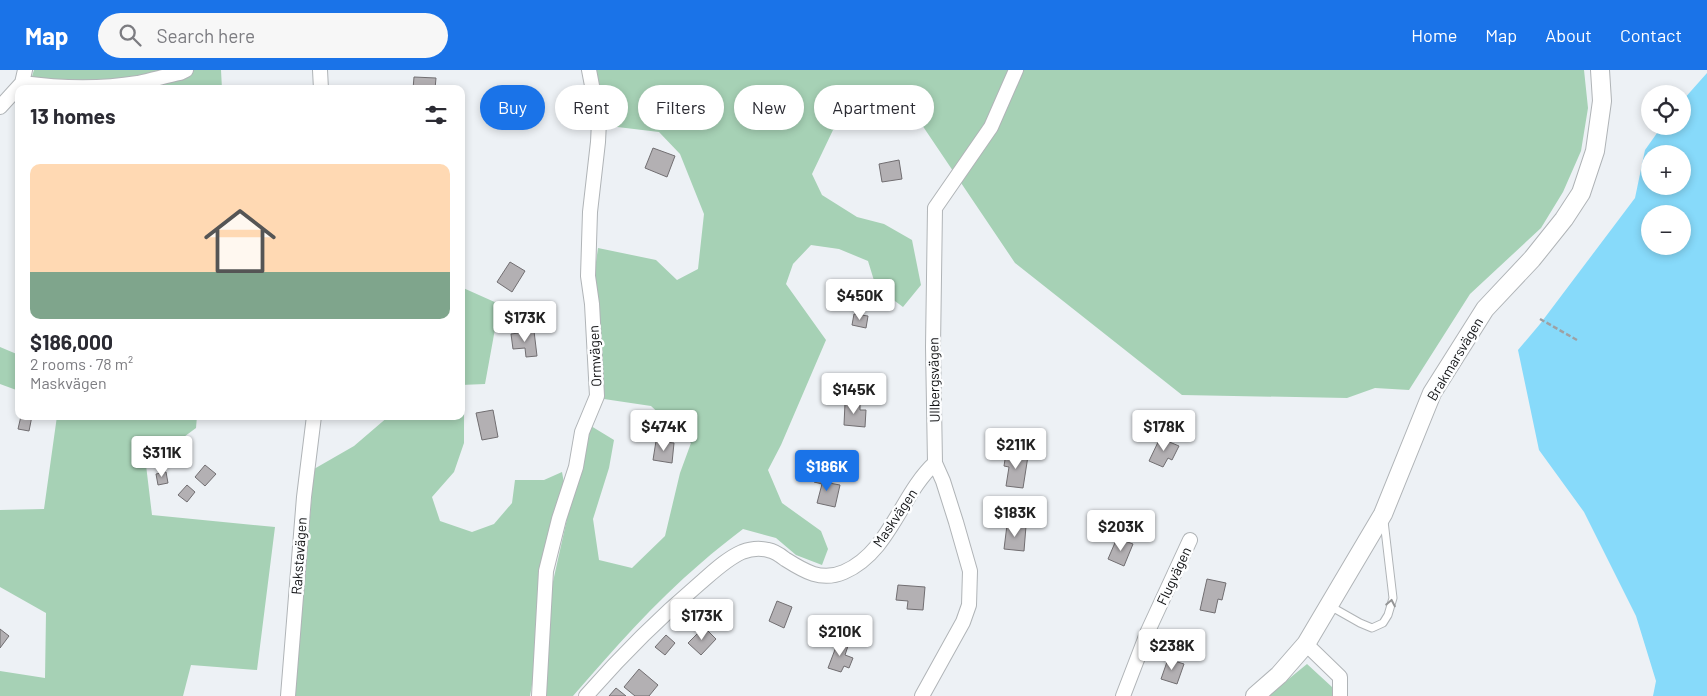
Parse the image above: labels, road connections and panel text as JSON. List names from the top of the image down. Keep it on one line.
{"streets":{"street":["Ormvägen","Brakmarsvägen","Ullbergsvägen","Maskvägen","Rakstavägen","Flugvägen"]},"crossings":[["Ullbergsvägen","Maskvägen"]],"page":{"header":"Map","search":"Search here","nav":["Home","Map","About","Contact"],"map_buttons":["+","−"],"chip":["Buy","Rent","Filters","New","Apartment"],"heading":"13 homes","list":[{"name":"$186,000","note":"2 rooms · 78 m² · Maskvägen"}],"price":["$450K","$173K","$145K","$474K","$178K","$211K","$311K","$186K","$183K","$203K","$173K","$210K","$238K"]}}
